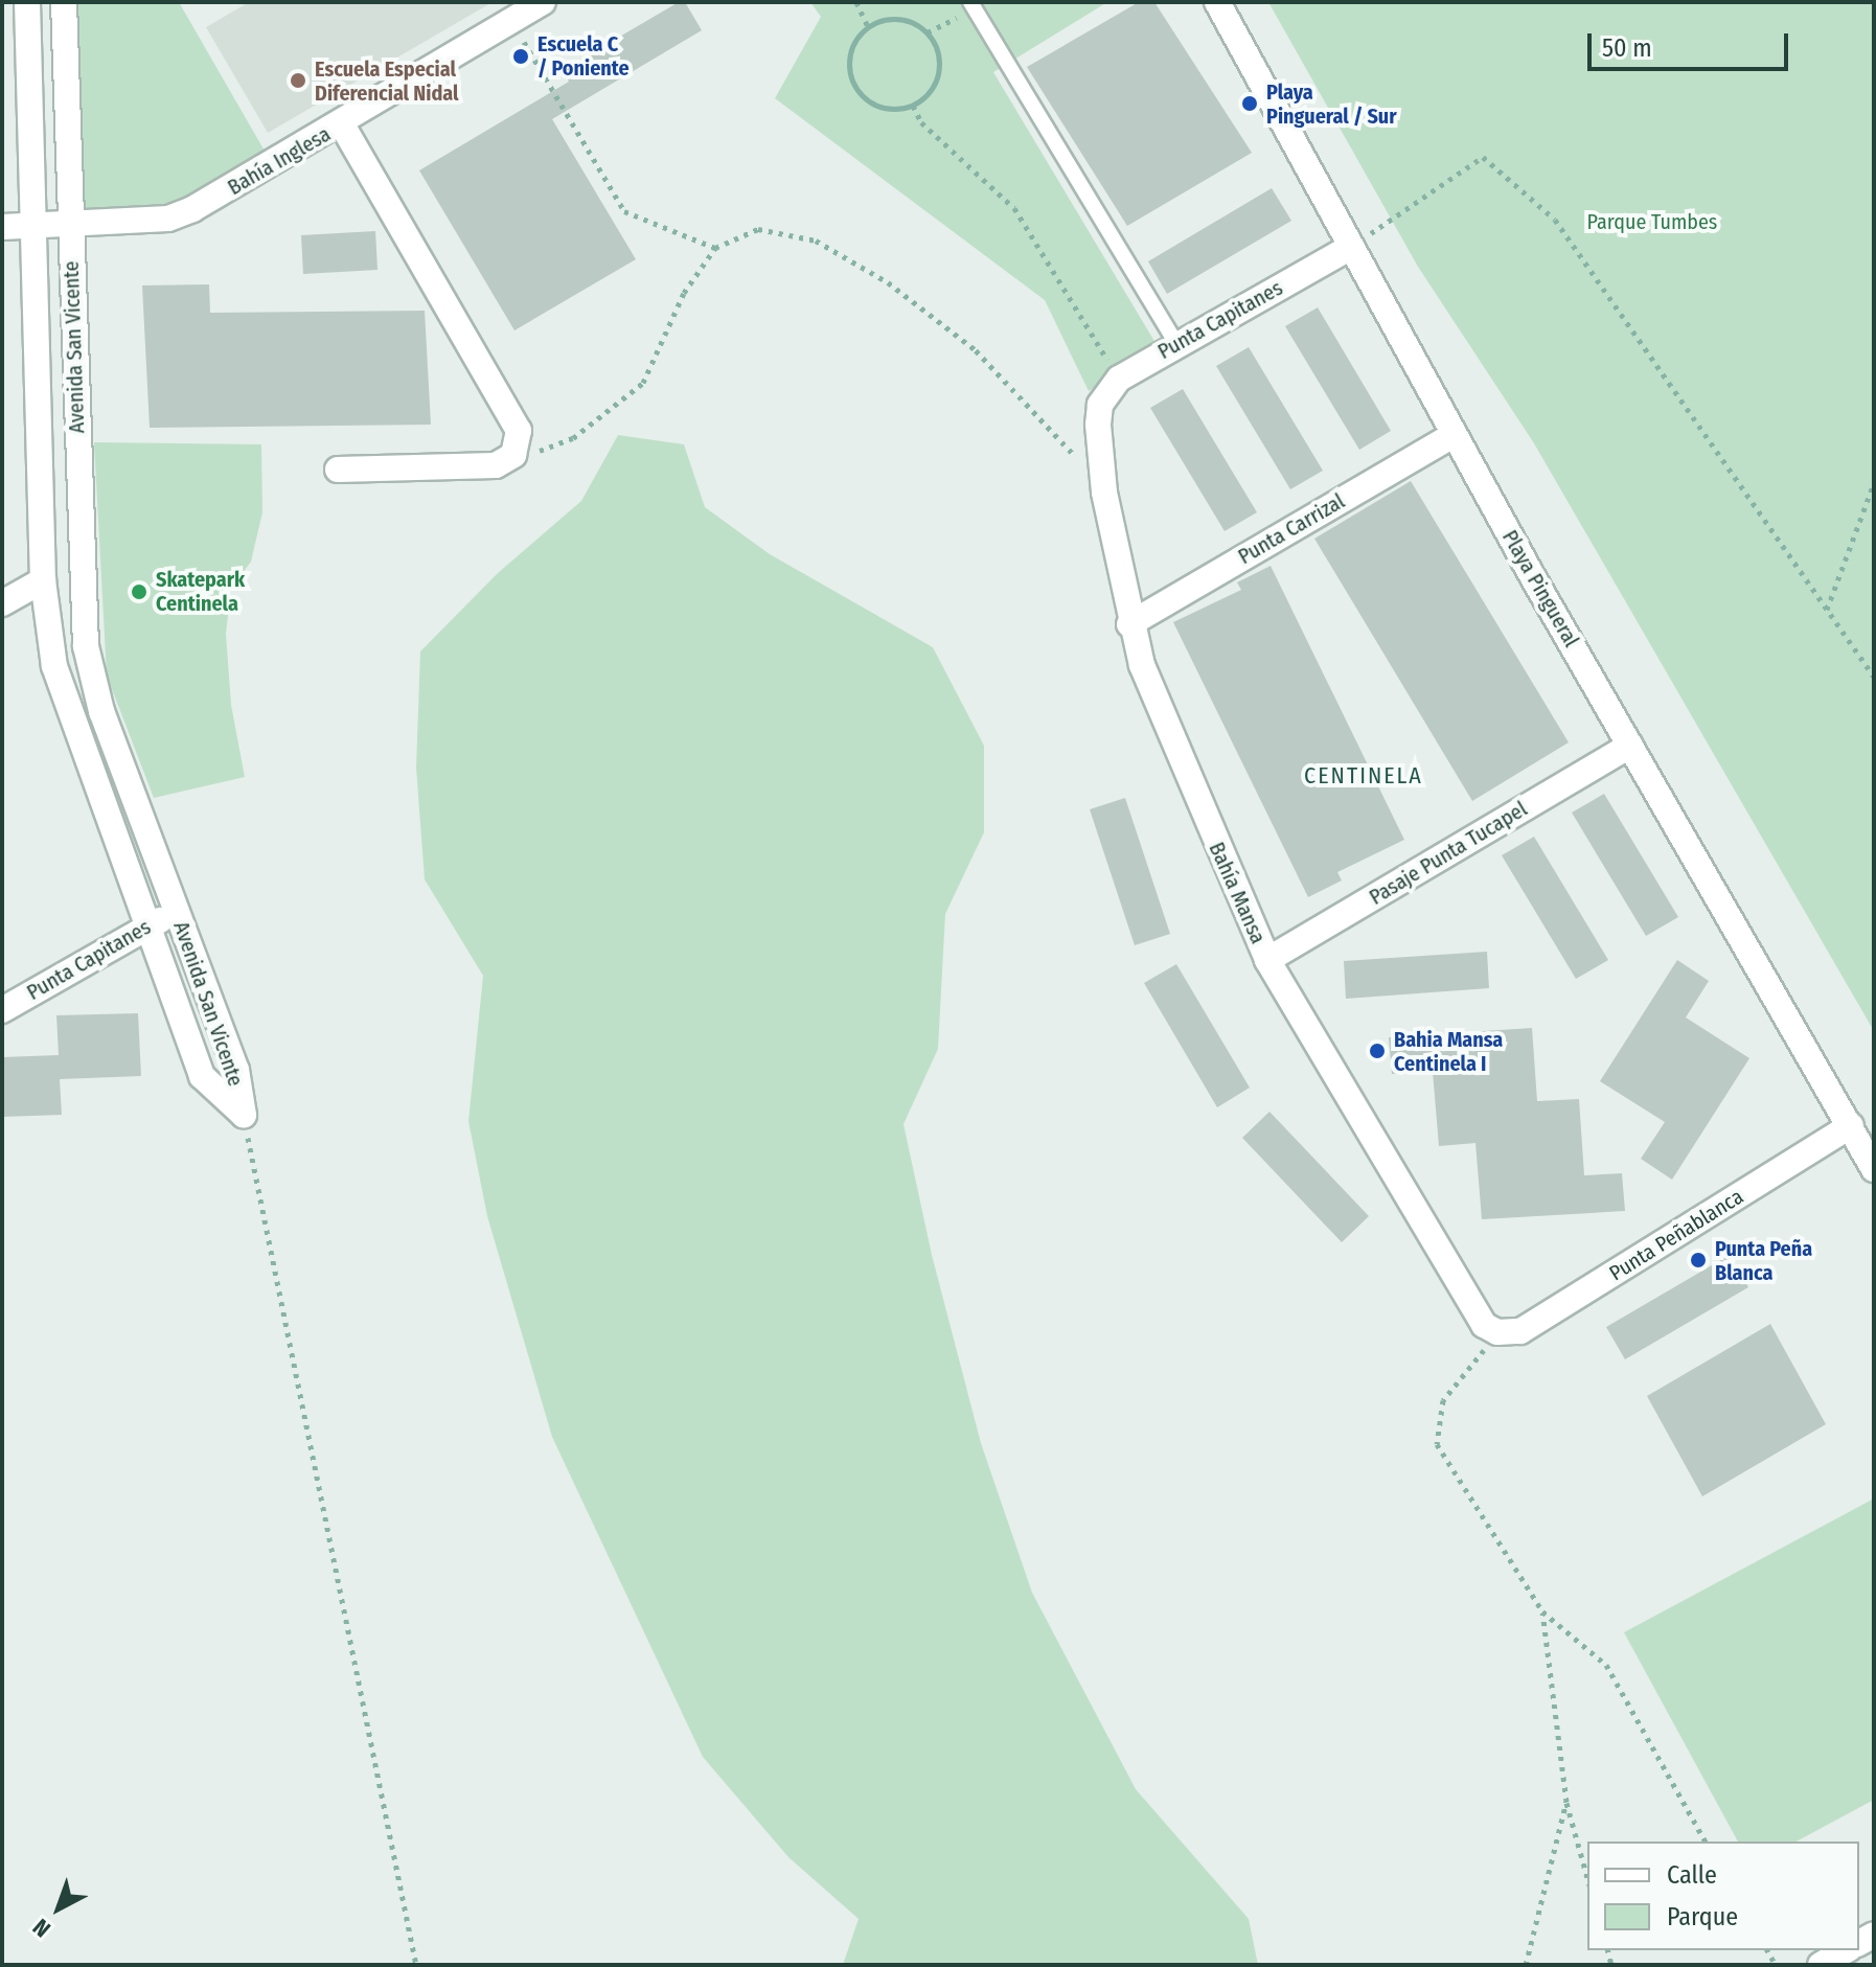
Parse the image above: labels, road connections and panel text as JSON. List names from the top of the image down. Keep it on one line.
{"streets":{"street":["Bahía Inglesa","Punta Capitanes","Avenida San Vicente","Punta Carrizal","Playa Pingueral","Pasaje Punta Tucapel","Bahía Mansa","Punta Peñablanca"]},"crossings":[["Bahía Inglesa","Avenida San Vicente"],["Punta Capitanes","Avenida San Vicente"],["Punta Capitanes","Playa Pingueral"],["Punta Capitanes","Bahía Mansa"],["Punta Carrizal","Playa Pingueral"],["Punta Carrizal","Bahía Mansa"],["Playa Pingueral","Pasaje Punta Tucapel"],["Playa Pingueral","Punta Peñablanca"],["Pasaje Punta Tucapel","Bahía Mansa"],["Bahía Mansa","Punta Peñablanca"]],"districts":["CENTINELA"],"parks":["Parque Tumbes"],"places":["Escuela C / Poniente","Escuela Especial Diferencial Nidal","Playa Pingueral / Sur","Skatepark Centinela","Bahia Mansa Centinela I","Punta Peña Blanca"],"legend":["Calle","Parque"],"scale_bar":"50 m","north":"bottom left"}
